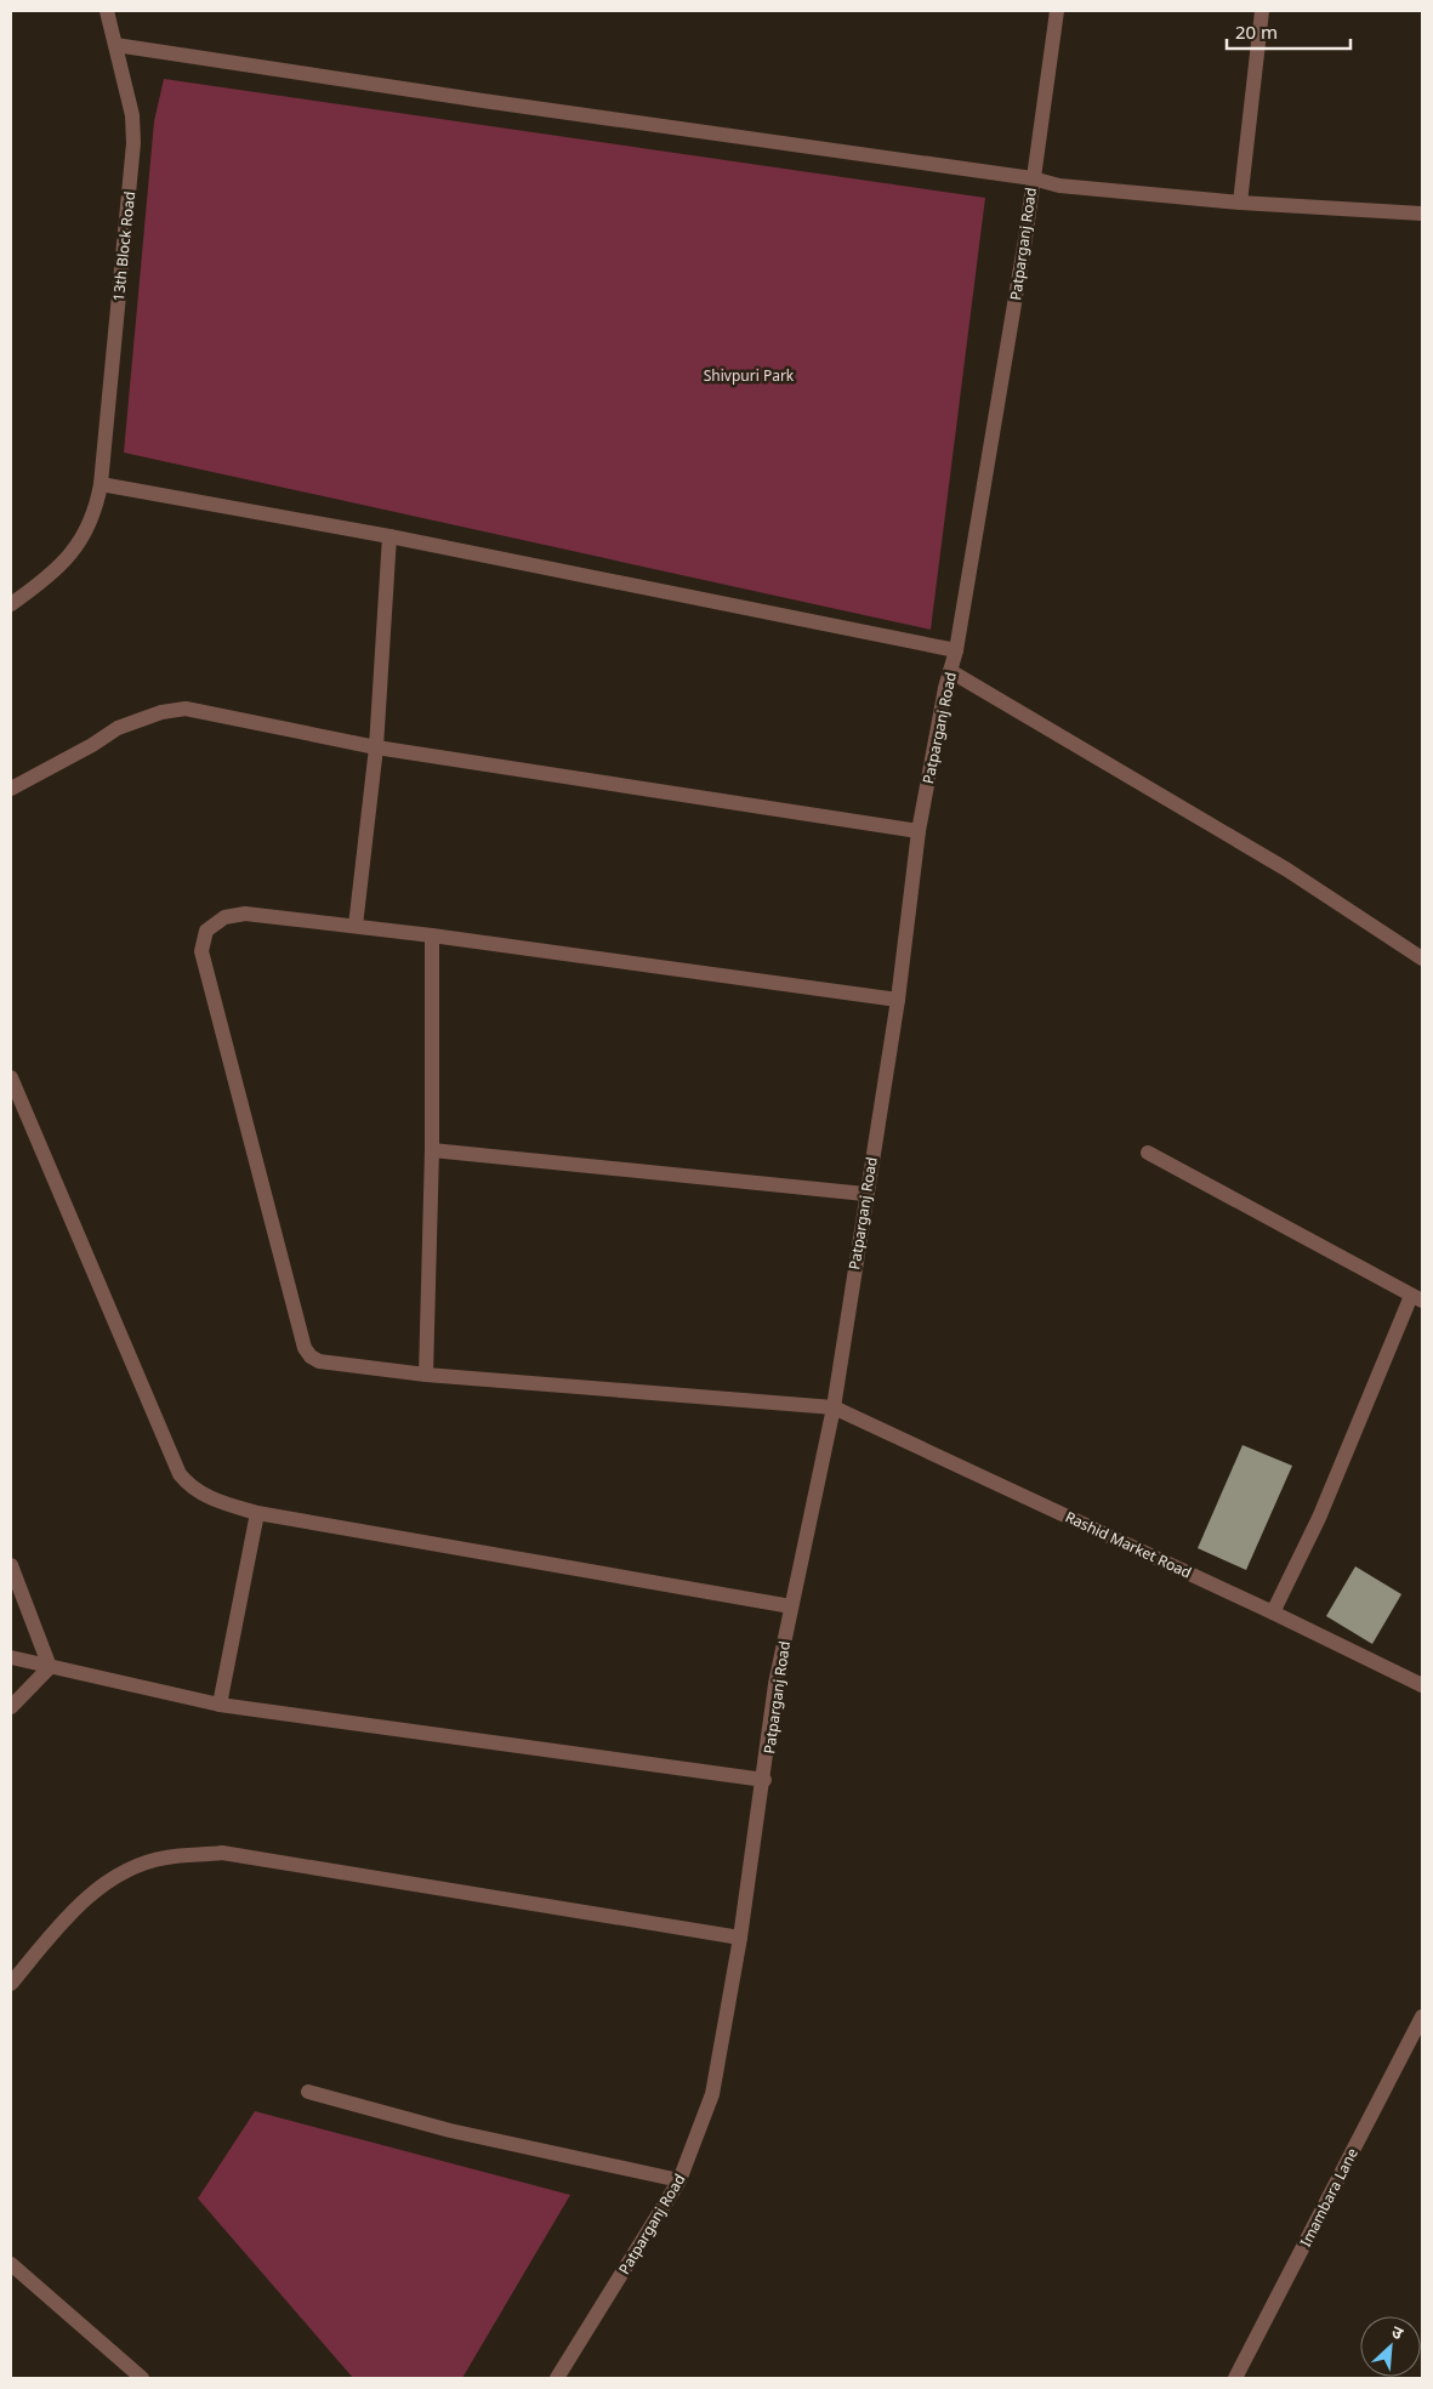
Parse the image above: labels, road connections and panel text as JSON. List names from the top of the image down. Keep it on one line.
{"streets":{"street":["Patparganj Road","13th Block Road","Rashid Market Road","Imambara Lane"]},"crossings":[["Patparganj Road","Rashid Market Road"]],"parks":["Shivpuri Park"],"scale_bar":"20 m","north":"top right"}
